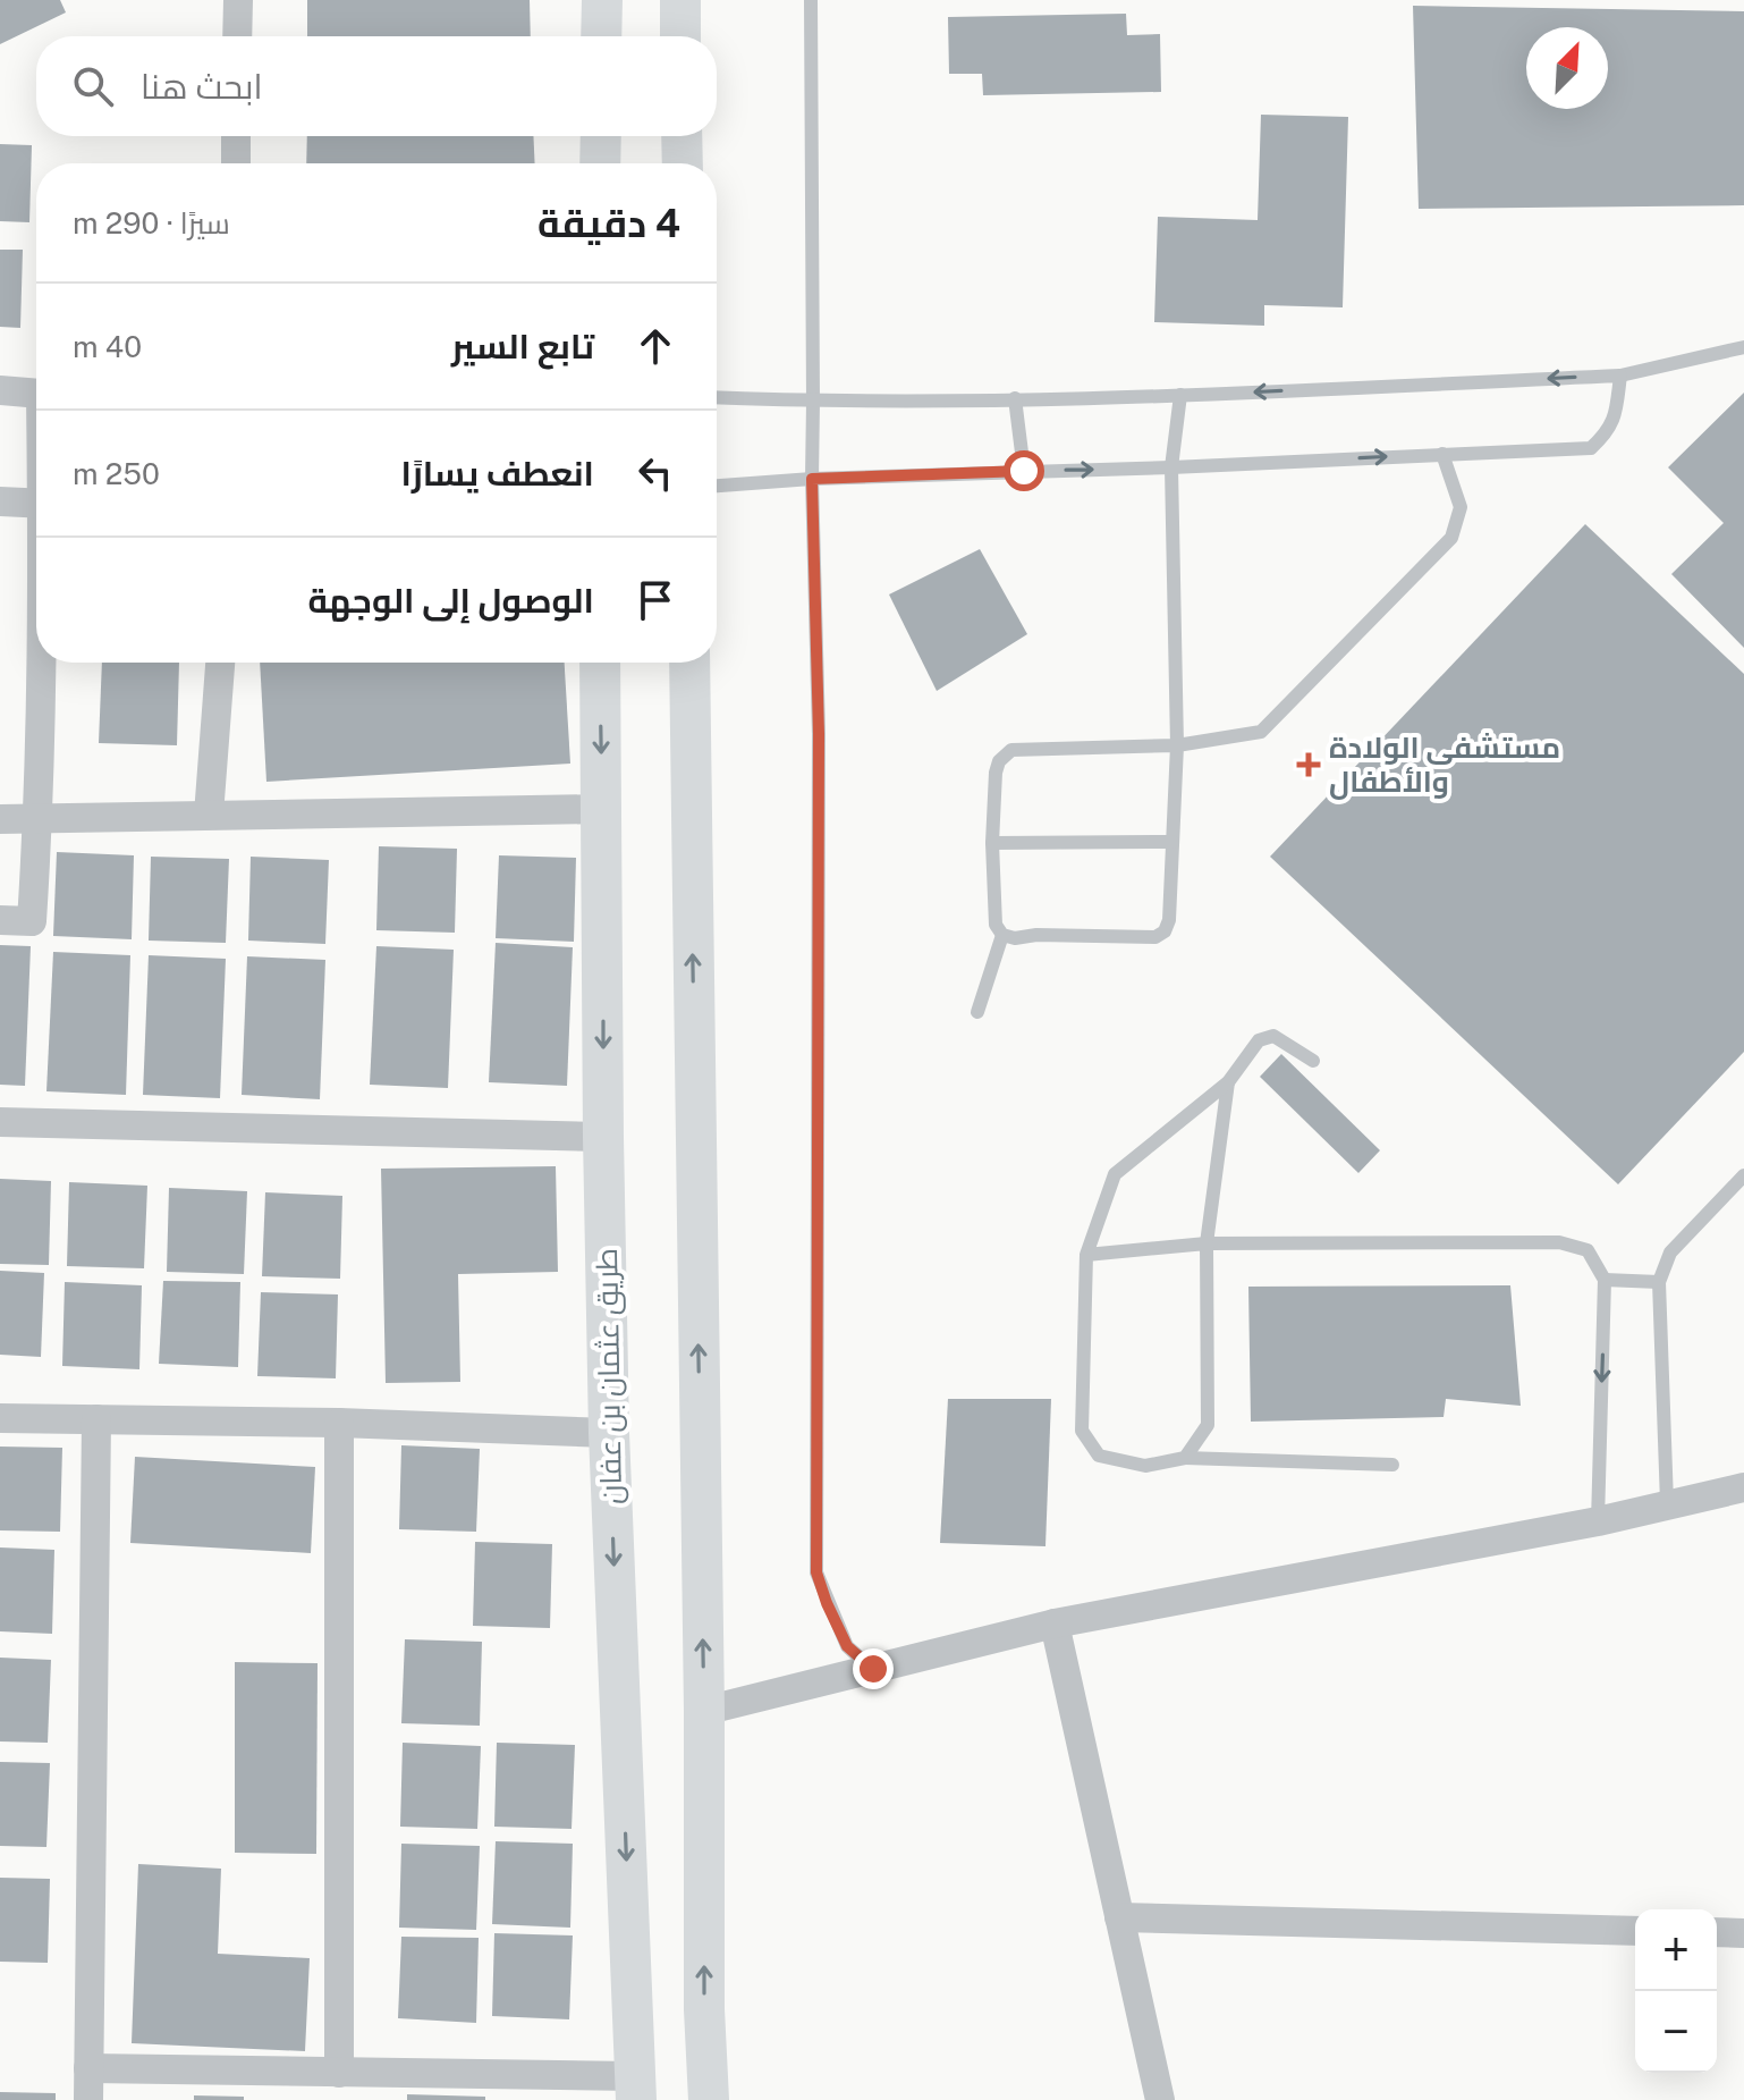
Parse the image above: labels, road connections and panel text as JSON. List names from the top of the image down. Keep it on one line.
{"streets":{"main road":["طريق عثمان بن عفان"]},"places":{"health":["مستشفى الولادة والأطفال"]},"north":"top right","page":{"search":"ابحث هنا","heading":["4 دقيقة","سيرًا · 290 m"],"list":[["تابع السير","40 m"],["انعطف يسارًا","250 m"],"الوصول إلى الوجهة"],"map_buttons":["+","−"]}}
